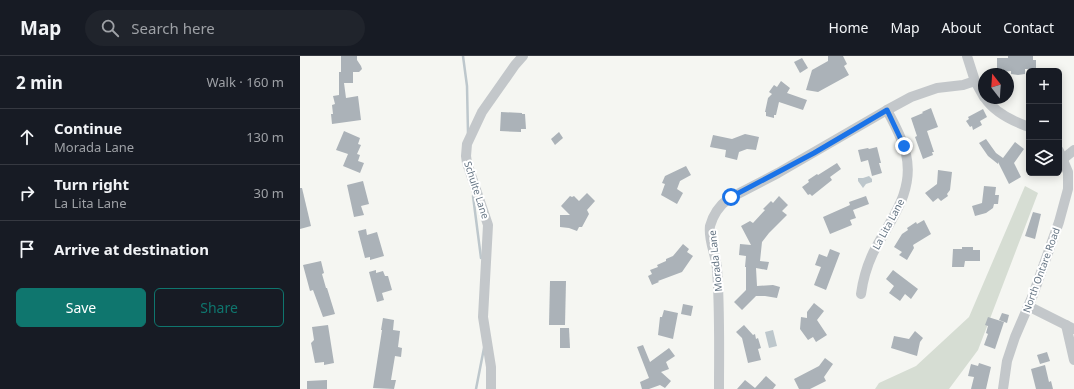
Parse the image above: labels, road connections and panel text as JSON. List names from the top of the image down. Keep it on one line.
{"streets":{"street":["Schulte Lane","La Lita Lane","Morada Lane","North Ontare Road"]},"crossings":[["La Lita Lane","Morada Lane"]],"north":"top","page":{"header":"Map","search":"Search here","nav":["Home","Map","About","Contact"],"heading":["2 min","Walk · 160 m"],"map_buttons":["+","−"],"list":[["Continue","Morada Lane","130 m"],["Turn right","La Lita Lane","30 m"],"Arrive at destination"],"buttons":["Save","Share"]}}
